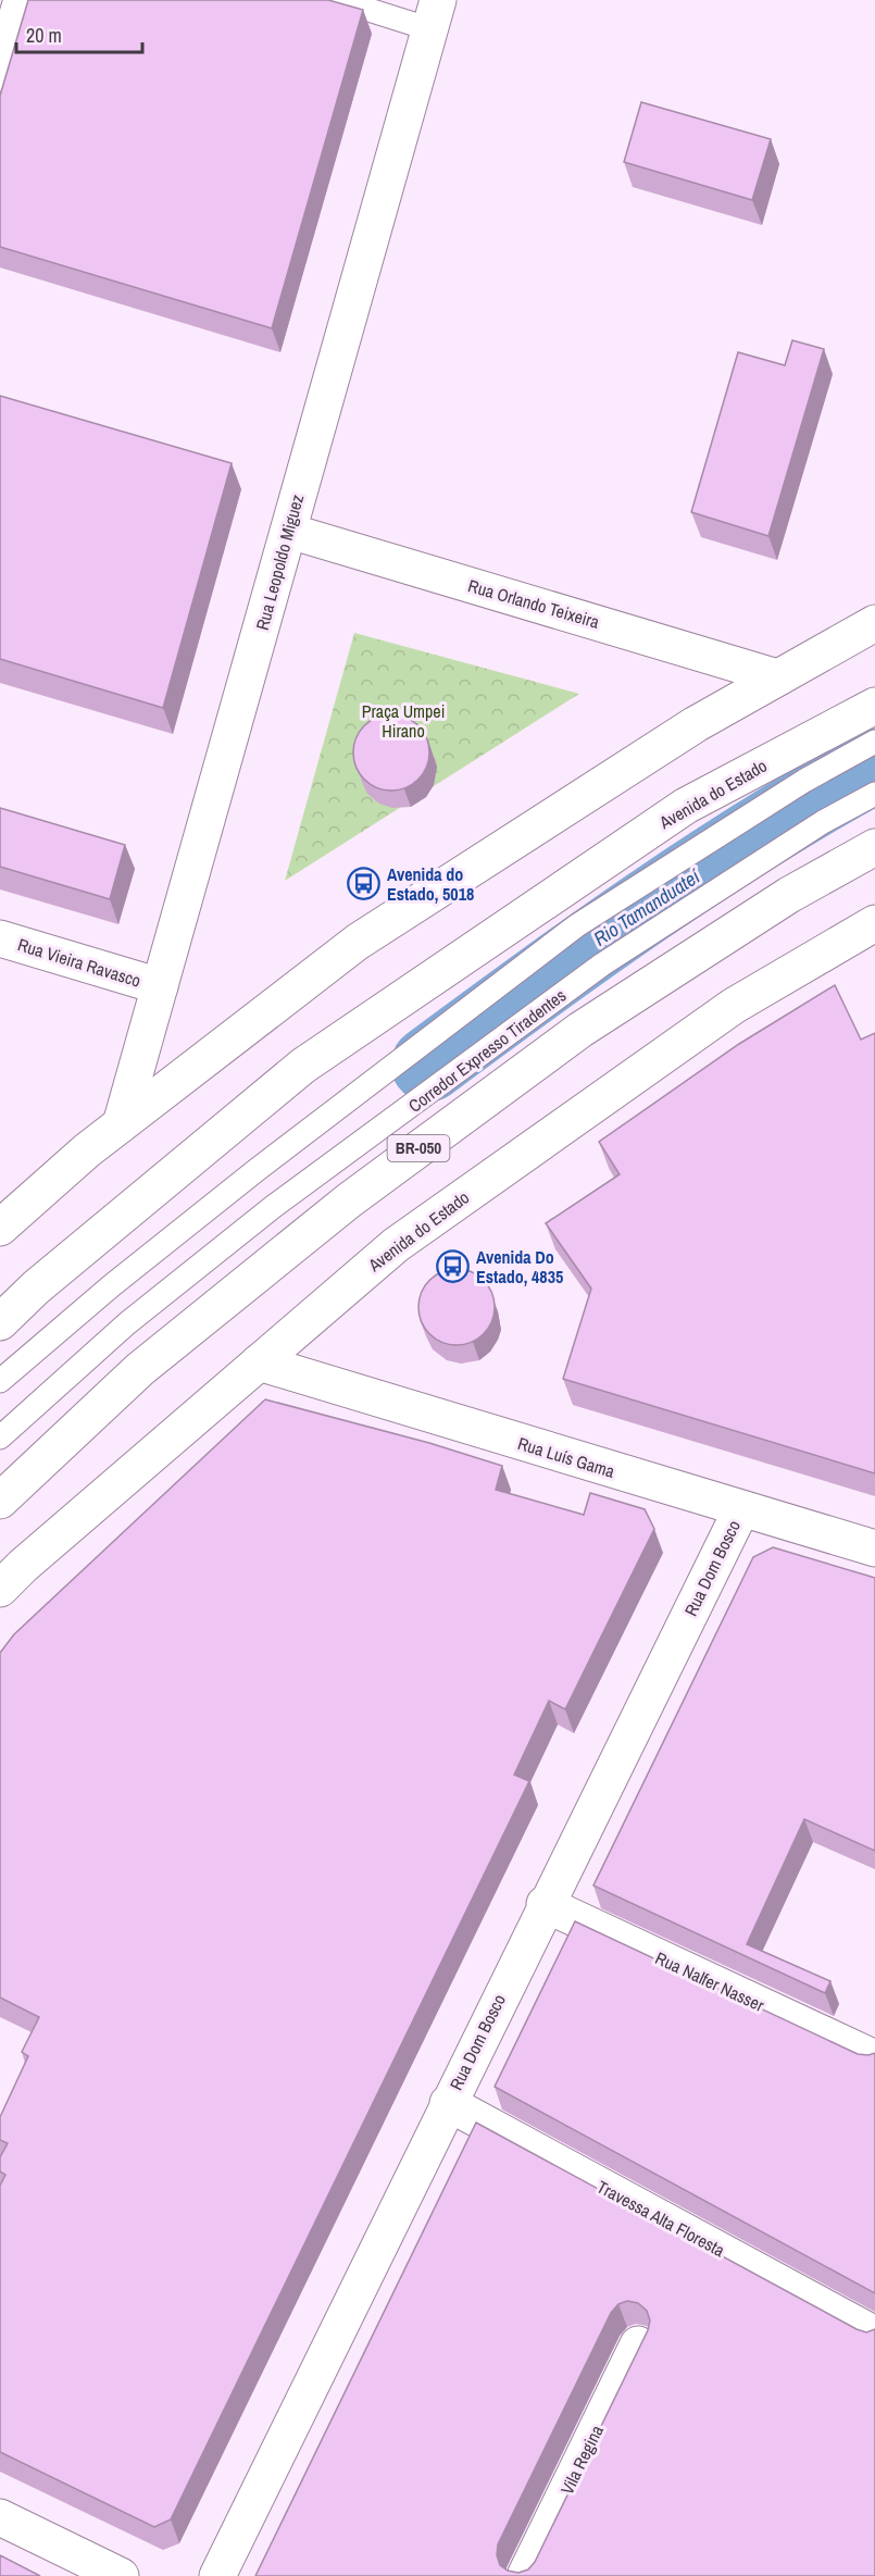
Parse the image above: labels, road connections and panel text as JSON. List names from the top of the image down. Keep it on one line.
{"streets":{"main road":["Rua Leopoldo Miguez","Avenida do Estado","Rua Vieira Ravasco","BR-050","Rua Luís Gama","Rua Dom Bosco","Rua Nalfer Nasser","Travessa Alta Floresta","Vila Regina"],"street":["Rua Orlando Teixeira"],"lane":["Corredor Expresso Tiradentes"]},"crossings":[["Rua Leopoldo Miguez","Rua Orlando Teixeira"],["Rua Leopoldo Miguez","Rua Vieira Ravasco"],["Avenida do Estado","Rua Luís Gama"],["Rua Luís Gama","Rua Dom Bosco"],["Rua Dom Bosco","Rua Nalfer Nasser"],["Rua Dom Bosco","Travessa Alta Floresta"]],"water":["Rio Tamanduateí"],"parks":["Praça Umpei Hirano"],"places":{"bus stop":["Avenida do Estado, 5018","Avenida Do Estado, 4835"]},"scale_bar":"20 m"}
